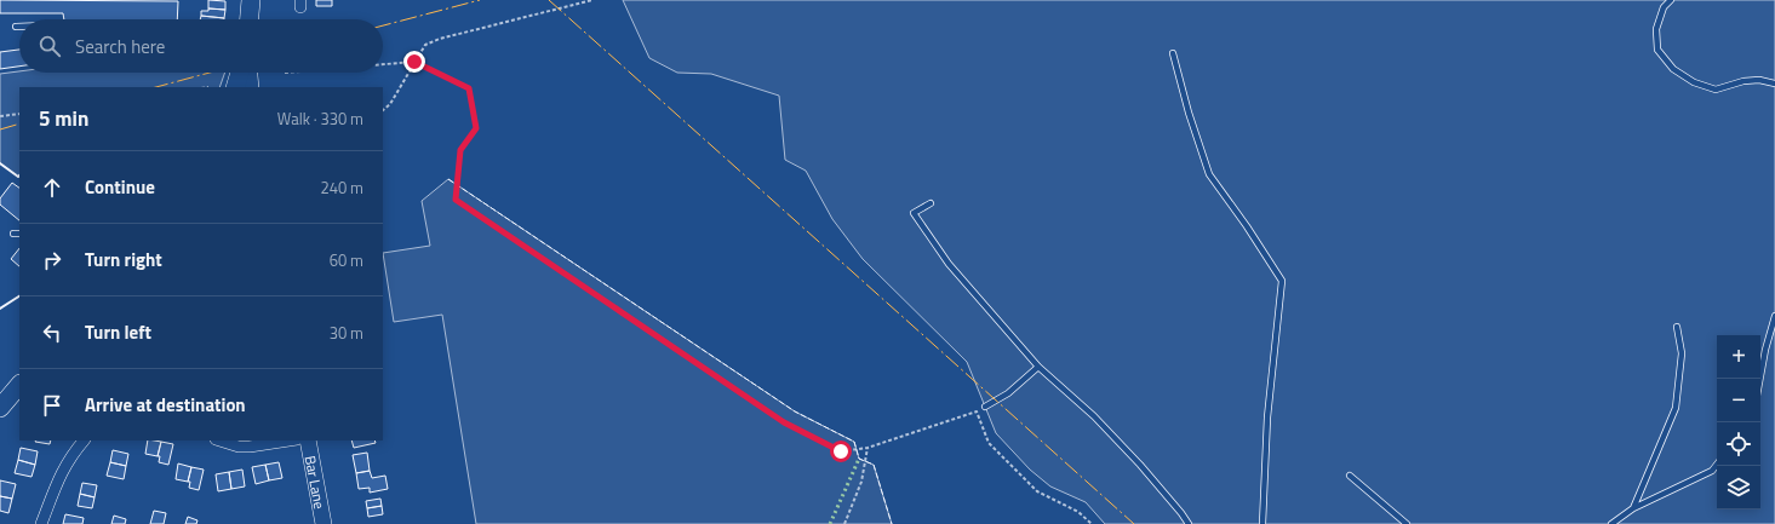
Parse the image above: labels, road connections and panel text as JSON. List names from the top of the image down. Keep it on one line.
{"streets":{"main road":["Bar Lane"]},"page":{"search":"Search here","heading":["5 min","Walk · 330 m"],"list":[["Continue","240 m"],["Turn right","60 m"],["Turn left","30 m"],"Arrive at destination"],"map_buttons":["+","−"]}}
